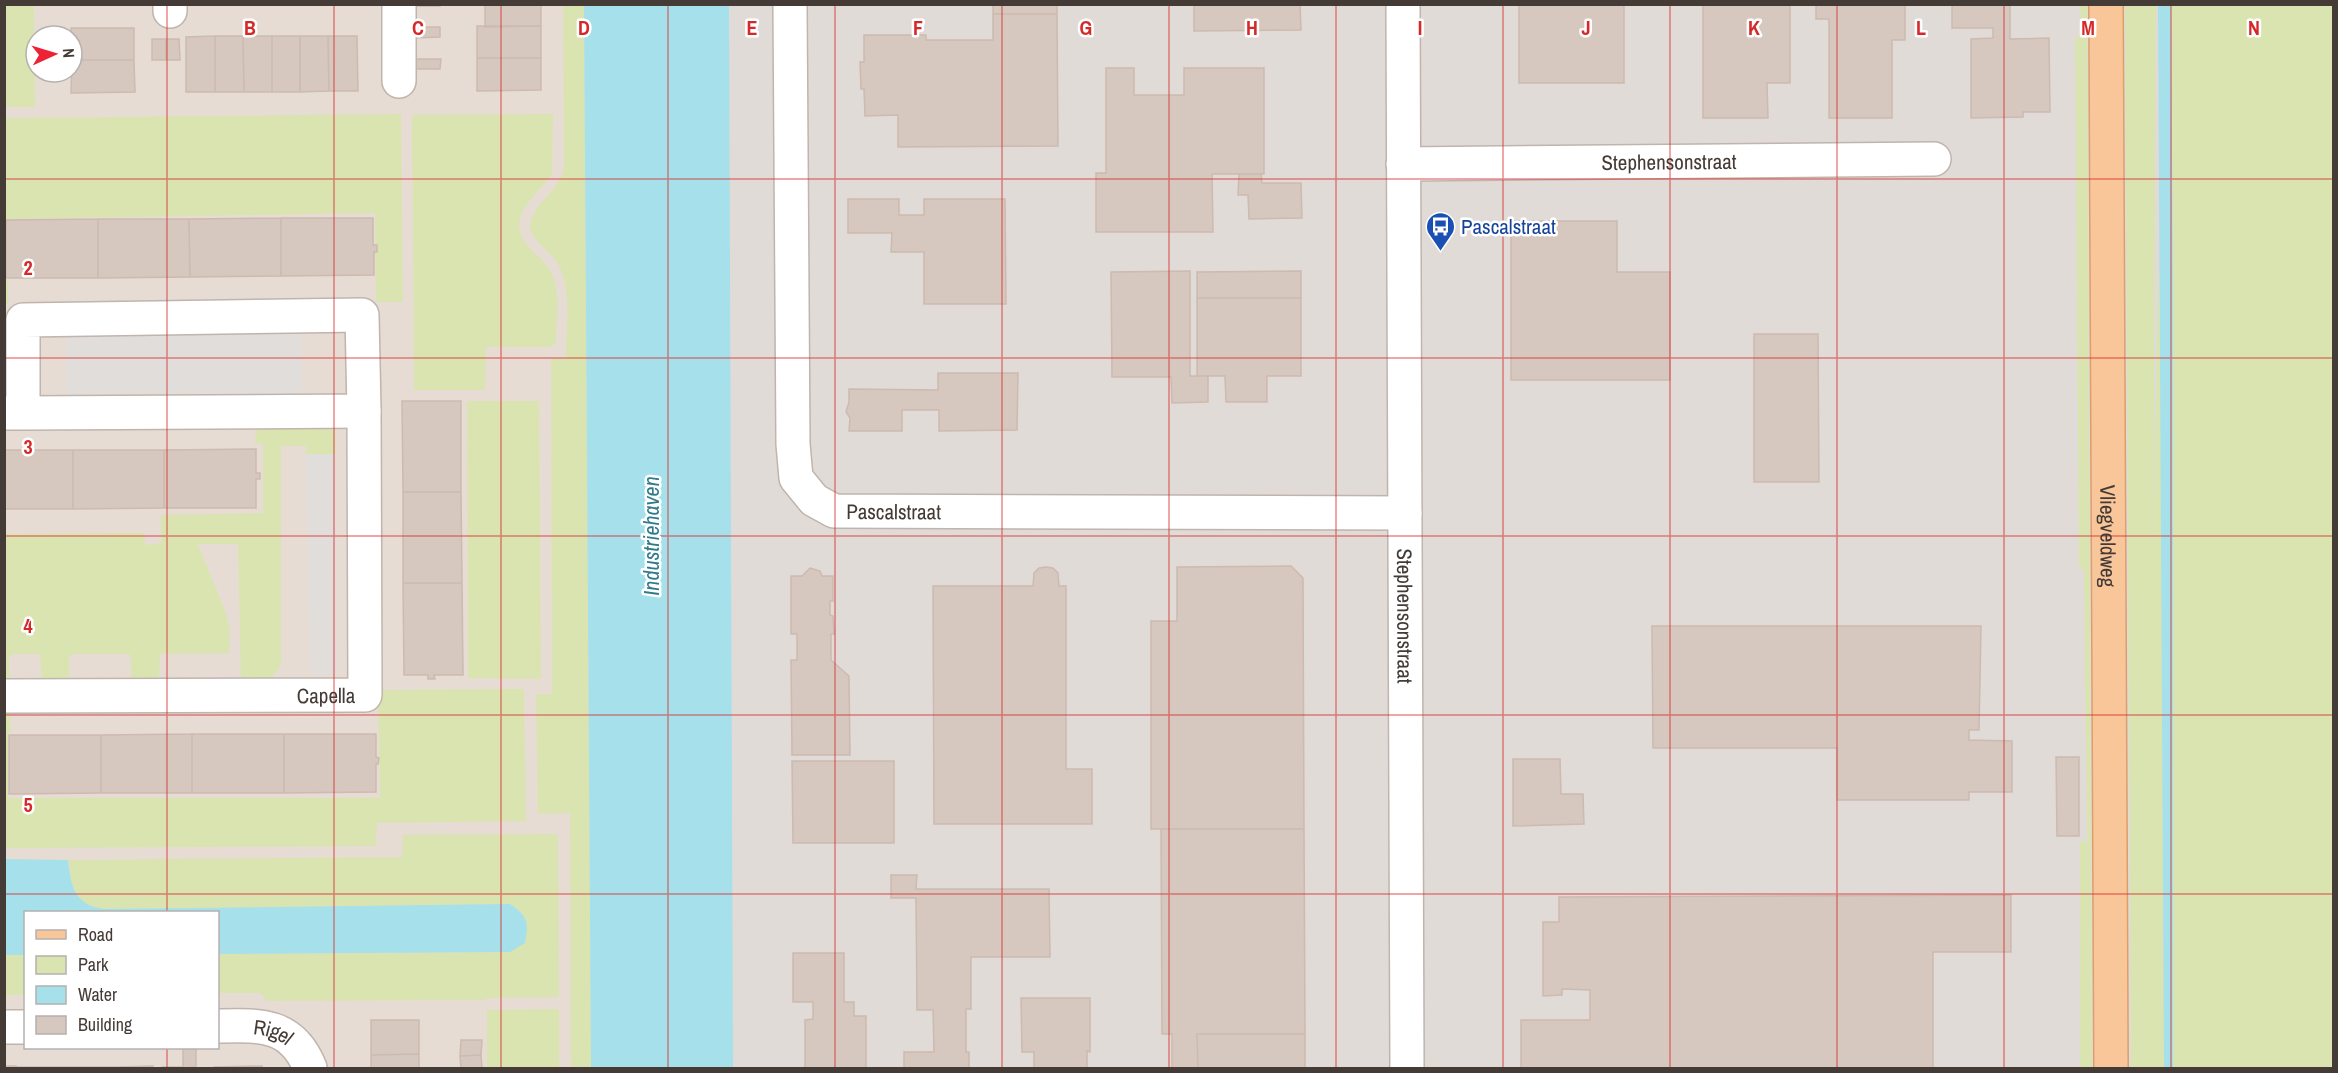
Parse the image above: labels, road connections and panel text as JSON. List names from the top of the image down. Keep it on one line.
{"streets":{"main road":["Vliegveldweg"],"street":["Stephensonstraat","Pascalstraat","Capella","Rigel"]},"crossings":[["Stephensonstraat","Pascalstraat"]],"water":["Industriehaven"],"places":{"bus stop":["Pascalstraat"]},"legend":["Road","Park","Water","Building"],"north":"right","grid":{"columns":["B","C","D","E","F","G","H","I","J","K","L","M","N"],"rows":["2","3","4","5"]}}
